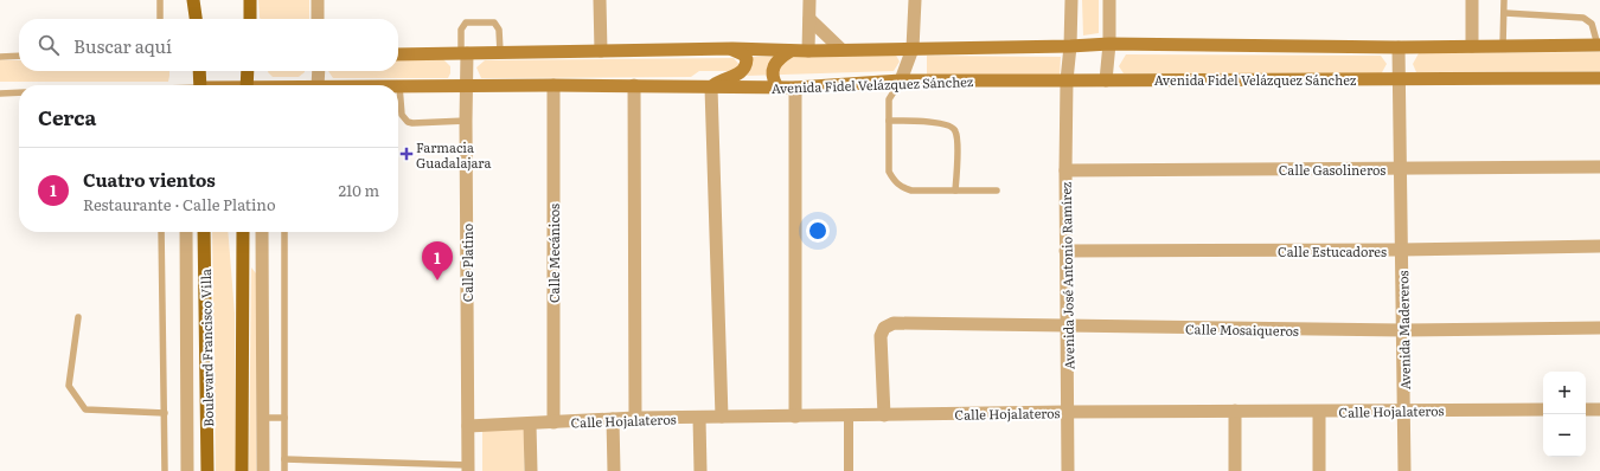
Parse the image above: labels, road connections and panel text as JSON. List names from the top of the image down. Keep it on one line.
{"streets":{"main road":["Avenida Fidel Velázquez Sánchez","Boulevard Francisco Villa"],"street":["Calle Gasolineros","Calle Estucadores","Calle Mecánicos","Calle Platino","Avenida José Antonio Ramírez","Calle Mosaiqueros","Avenida Madereros","Calle Hojalateros"]},"crossings":[["Avenida Fidel Velázquez Sánchez","Calle Mecánicos"],["Avenida Fidel Velázquez Sánchez","Calle Platino"],["Avenida Fidel Velázquez Sánchez","Avenida José Antonio Ramírez"],["Avenida Fidel Velázquez Sánchez","Avenida Madereros"],["Calle Gasolineros","Avenida José Antonio Ramírez"],["Calle Gasolineros","Avenida Madereros"],["Calle Estucadores","Avenida José Antonio Ramírez"],["Calle Estucadores","Avenida Madereros"],["Calle Mecánicos","Calle Hojalateros"],["Calle Platino","Calle Hojalateros"],["Avenida José Antonio Ramírez","Calle Mosaiqueros"],["Avenida José Antonio Ramírez","Calle Hojalateros"],["Calle Mosaiqueros","Avenida Madereros"],["Calle Mosaiqueros","Calle Hojalateros"],["Avenida Madereros","Calle Hojalateros"]],"places":{"health":["Farmacia Guadalajara"]},"page":{"search":"Buscar aquí","heading":"Cerca","list":[{"mark":"1","name":"Cuatro vientos","note":"Restaurante · Calle Platino","value":"210 m"}],"pins":"1","map_buttons":["+","−"]}}
